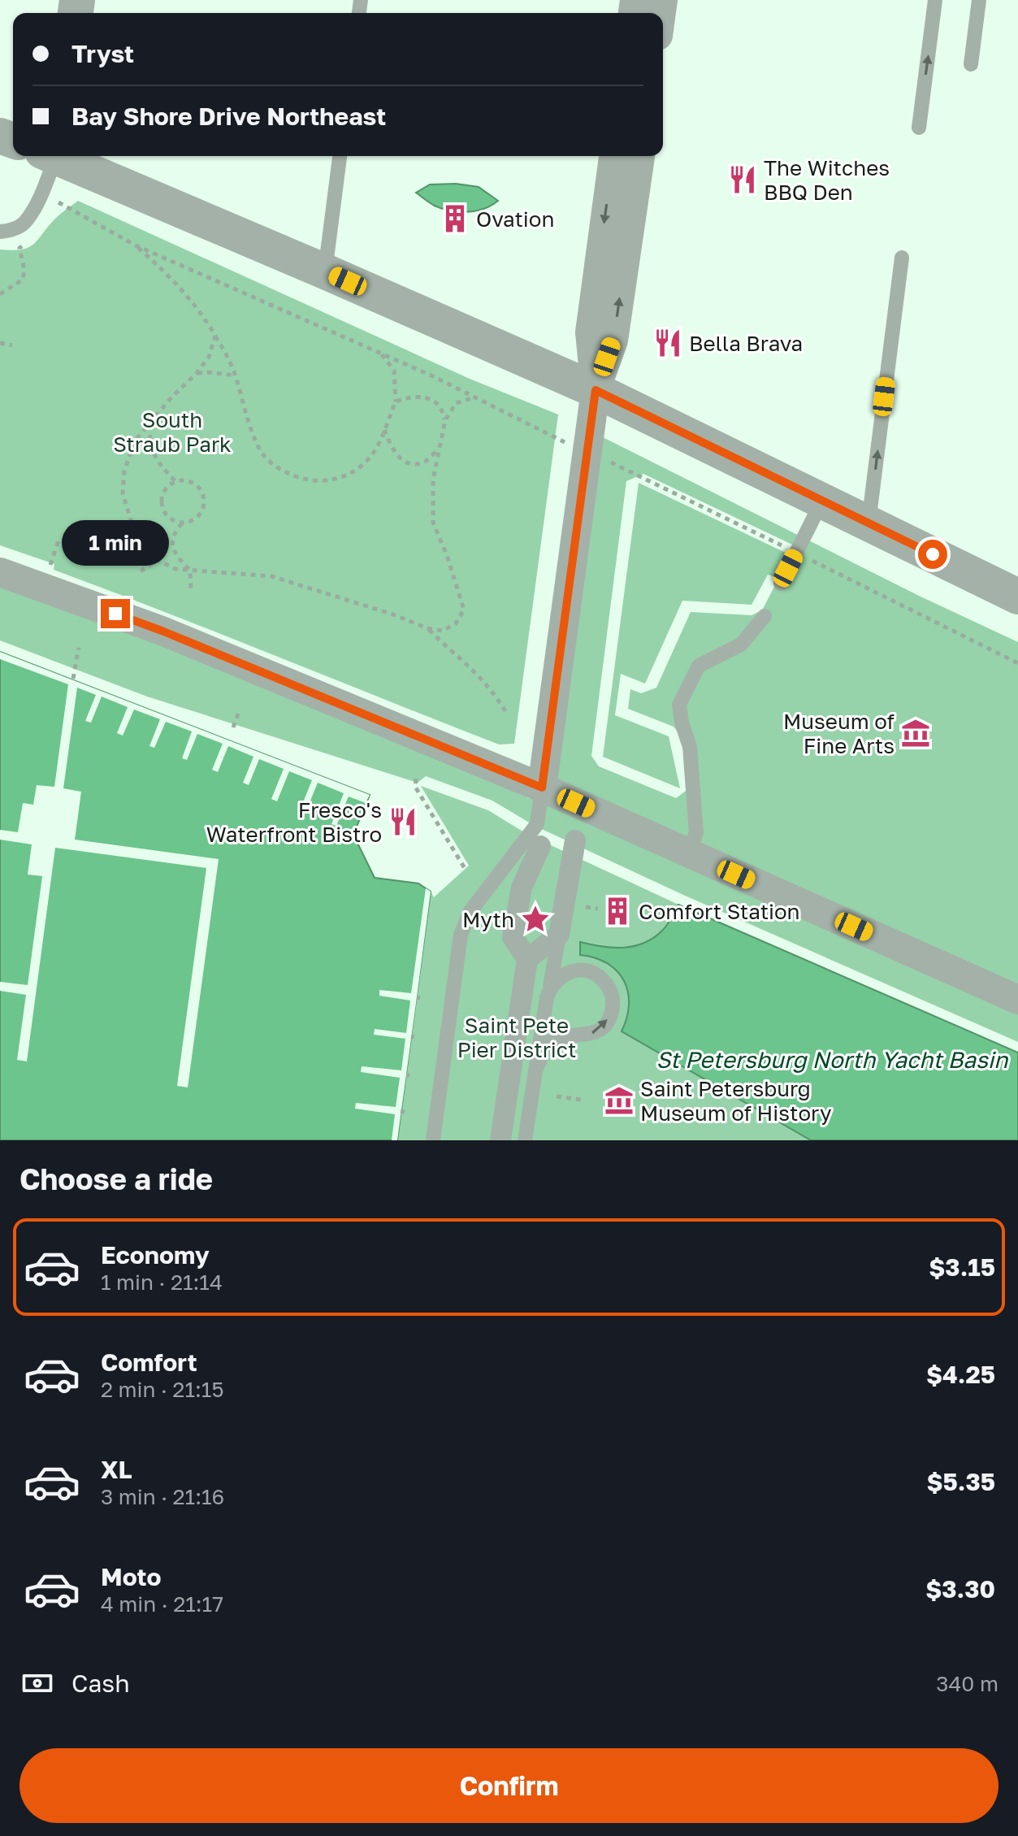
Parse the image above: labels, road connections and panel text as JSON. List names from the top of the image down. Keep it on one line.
{"water":["St Petersburg North Yacht Basin"],"parks":["South Straub Park","Saint Pete Pier District"],"places":{"restaurant":["The Witches BBQ Den","Bella Brava","Fresco's Waterfront Bistro"],"building":["Ovation","Comfort Station"],"museum":["Museum of Fine Arts","Saint Petersburg Museum of History"],"place":["Myth"]},"page":{"banner":["Tryst","Bay Shore Drive Northeast"],"bubble":"1 min","heading":"Choose a ride","list":[{"name":"Economy","note":"1 min · 21:14","value":"$3.15"},{"name":"Comfort","note":"2 min · 21:15","value":"$4.25"},{"name":"XL","note":"3 min · 21:16","value":"$5.35"},{"name":"Moto","note":"4 min · 21:17","value":"$3.30"}],"pay":["Cash","340 m"],"buttons":"Confirm"}}
